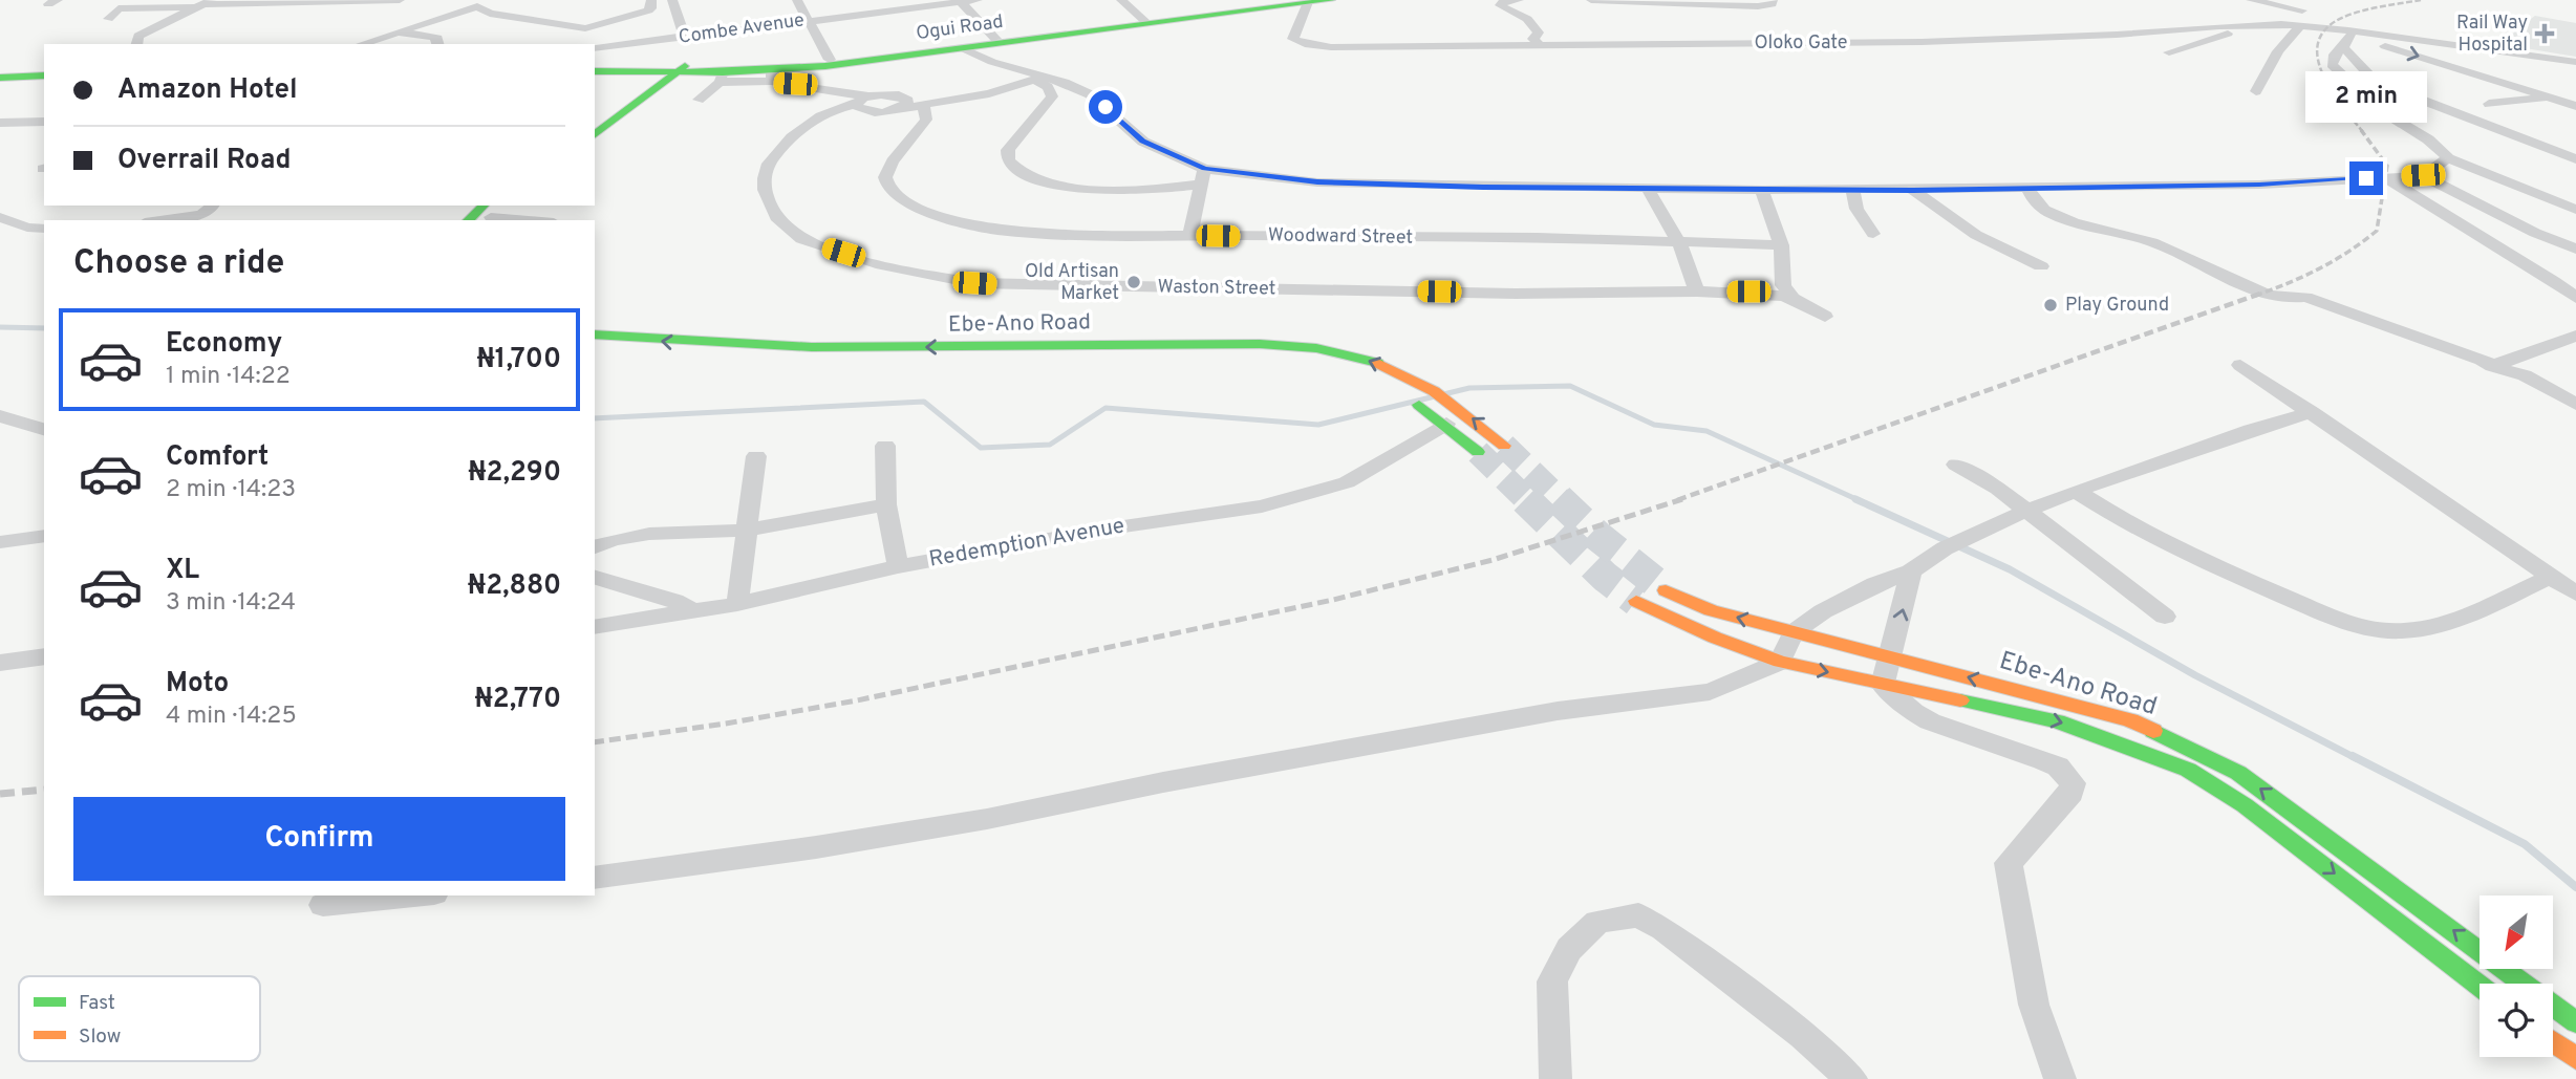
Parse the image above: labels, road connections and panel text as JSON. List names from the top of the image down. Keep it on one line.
{"streets":{"main road":["Ogui Road","Ebe-Ano Road"],"street":["Combe Avenue","Oloko Gate","Woodward Street","Waston Street","Redemption Avenue"]},"crossings":[["Ogui Road","Oloko Gate"],["Ebe-Ano Road","Redemption Avenue"]],"places":{"health":["Rail Way Hospital"],"other":["Old Artisan Market","Play Ground"]},"legend":["Fast","Slow"],"north":"bottom left","page":{"banner":["Amazon Hotel","Overrail Road"],"bubble":"2 min","heading":"Choose a ride","list":[{"name":"Economy","note":"1 min · 14:22","value":"₦1,700"},{"name":"Comfort","note":"2 min · 14:23","value":"₦2,290"},{"name":"XL","note":"3 min · 14:24","value":"₦2,880"},{"name":"Moto","note":"4 min · 14:25","value":"₦2,770"}],"buttons":"Confirm"}}
